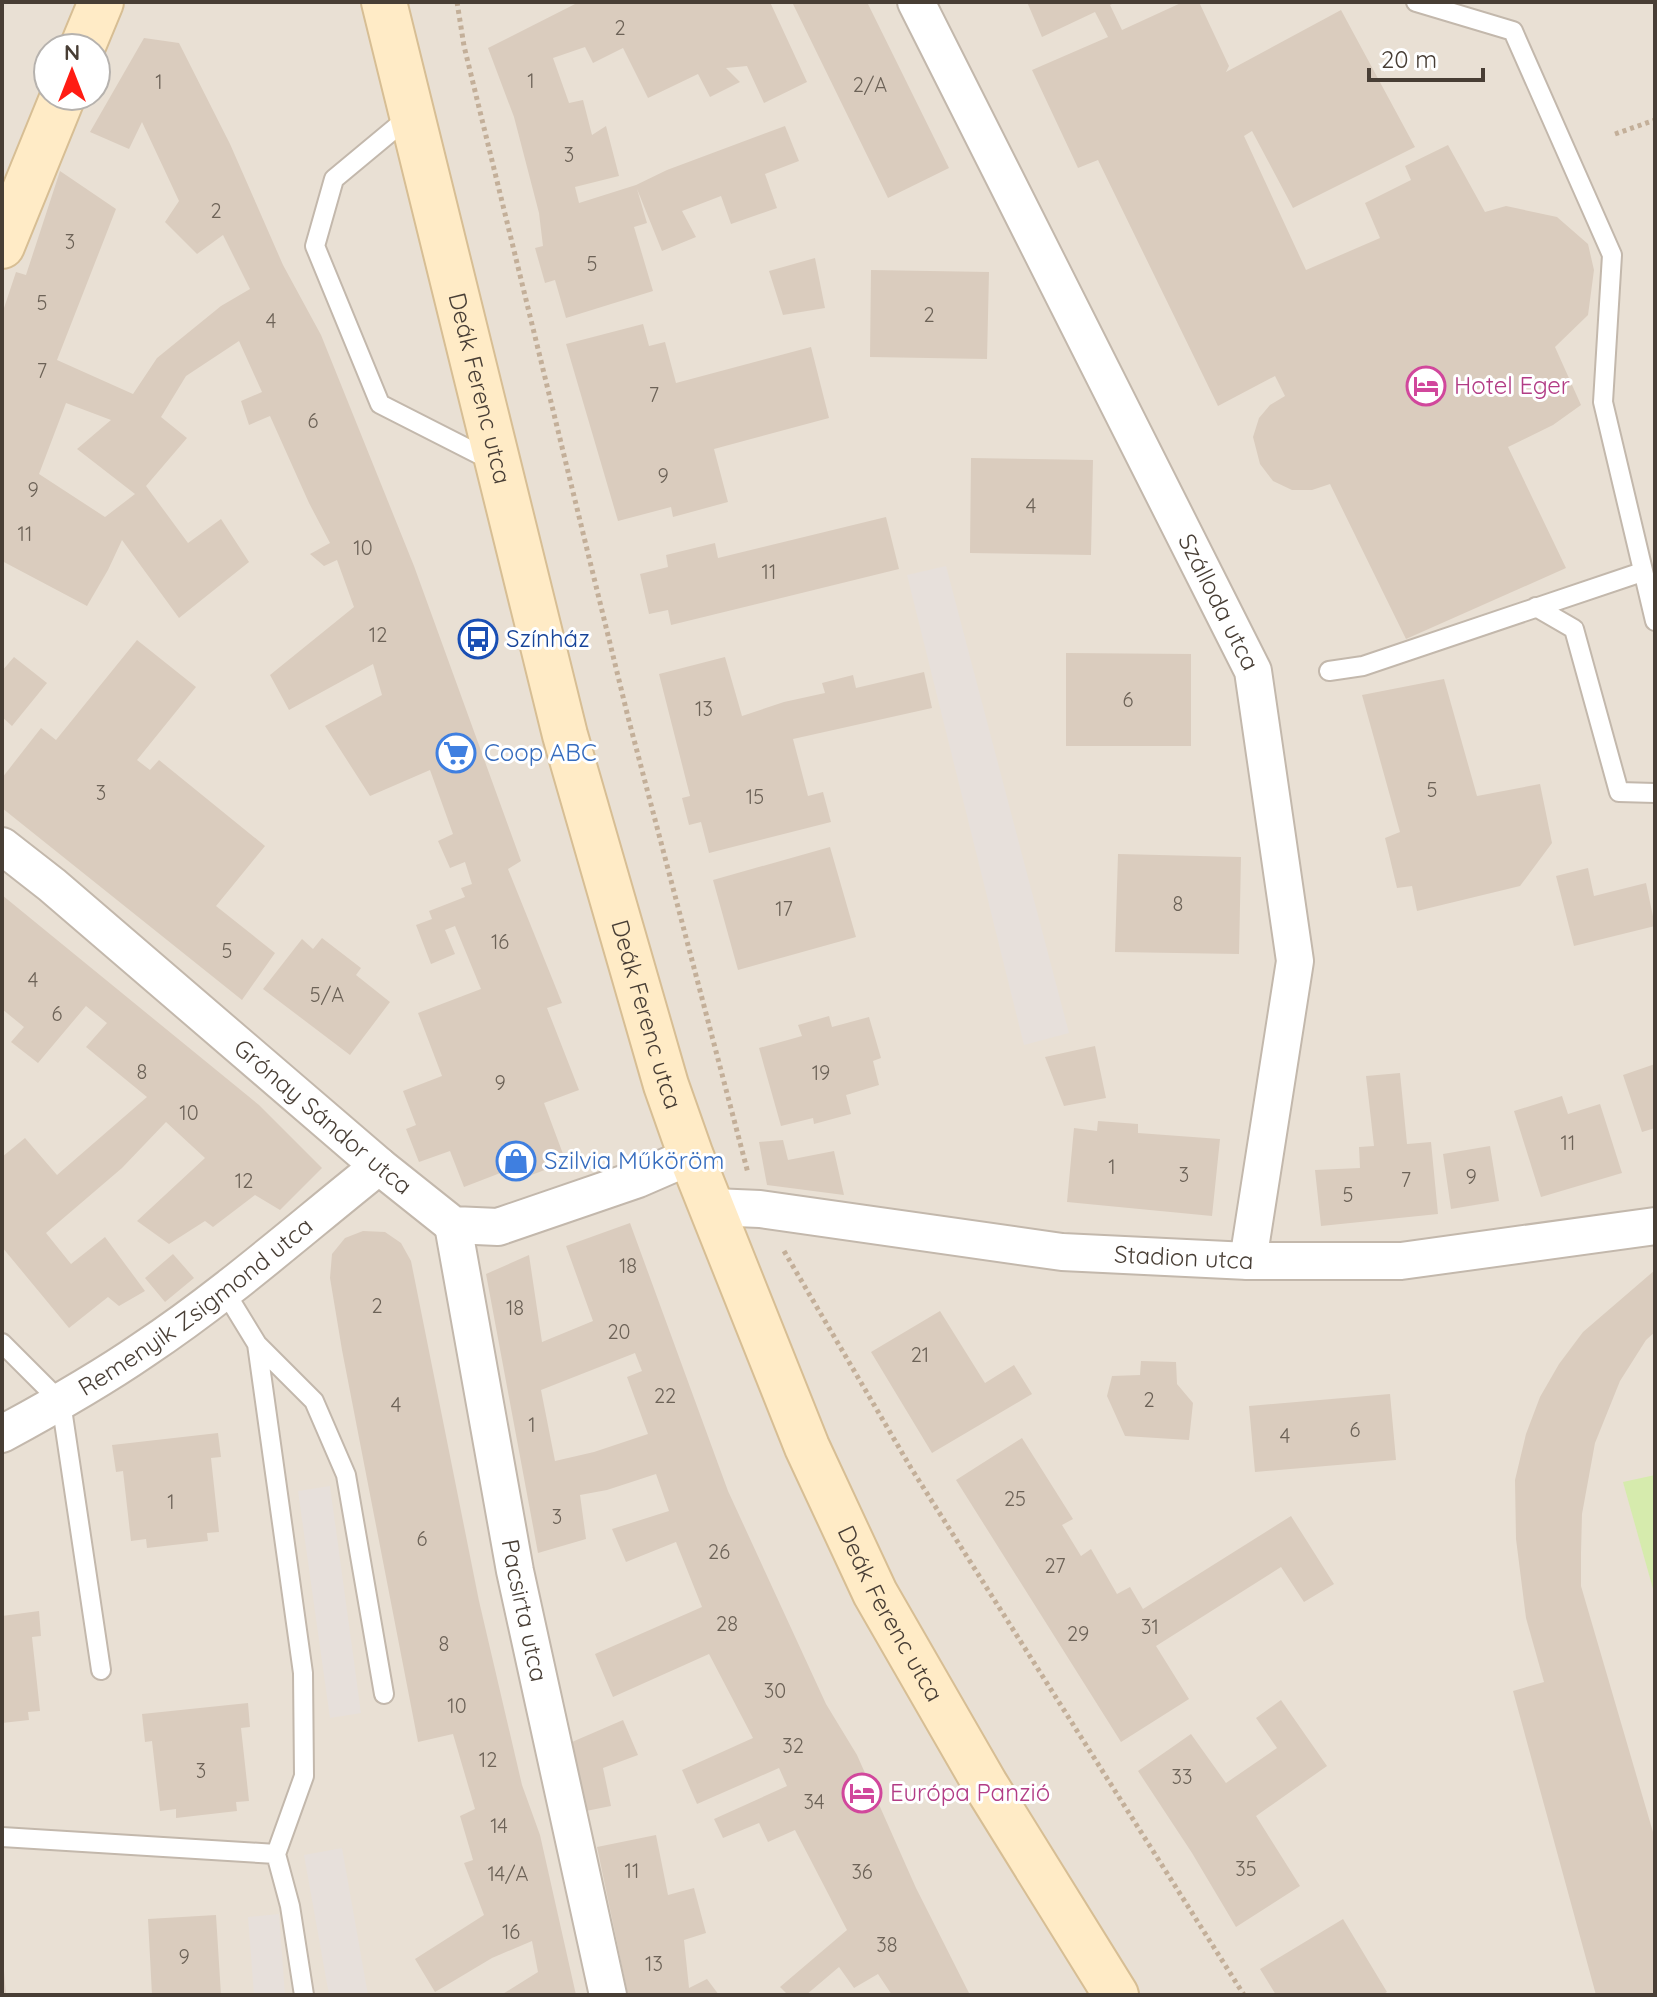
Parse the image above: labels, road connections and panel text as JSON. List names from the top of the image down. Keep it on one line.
{"streets":{"street":["Deák Ferenc utca","Szálloda utca","Grónay Sándor utca","Stadion utca","Remenyik Zsigmond utca","Pacsirta utca"]},"crossings":[["Deák Ferenc utca","Stadion utca"],["Szálloda utca","Stadion utca"],["Grónay Sándor utca","Remenyik Zsigmond utca"],["Grónay Sándor utca","Pacsirta utca"]],"places":{"hotel":["Hotel Eger","Európa Panzió"],"bus stop":["Színház"],"supermarket":["Coop ABC"],"shop":["Szilvia Műköröm"]},"house_numbers":["2","1","1","2/A","3","2","3","5","5","2","4","7","7","6","9","9","4","11","10","11","12","6","13","5","3","15","8","17","16","5","4","5/A","6","8","19","9","10","11","1","3","9","7","12","5","18","2","18","20","21","22","2","4","1","6","4","25","1","3","6","26","27","28","31","29","8","30","10","32","12","3","33","34","14","35","11","36","14/A","16","38","9","13"],"scale_bar":"20 m","north":"top"}
